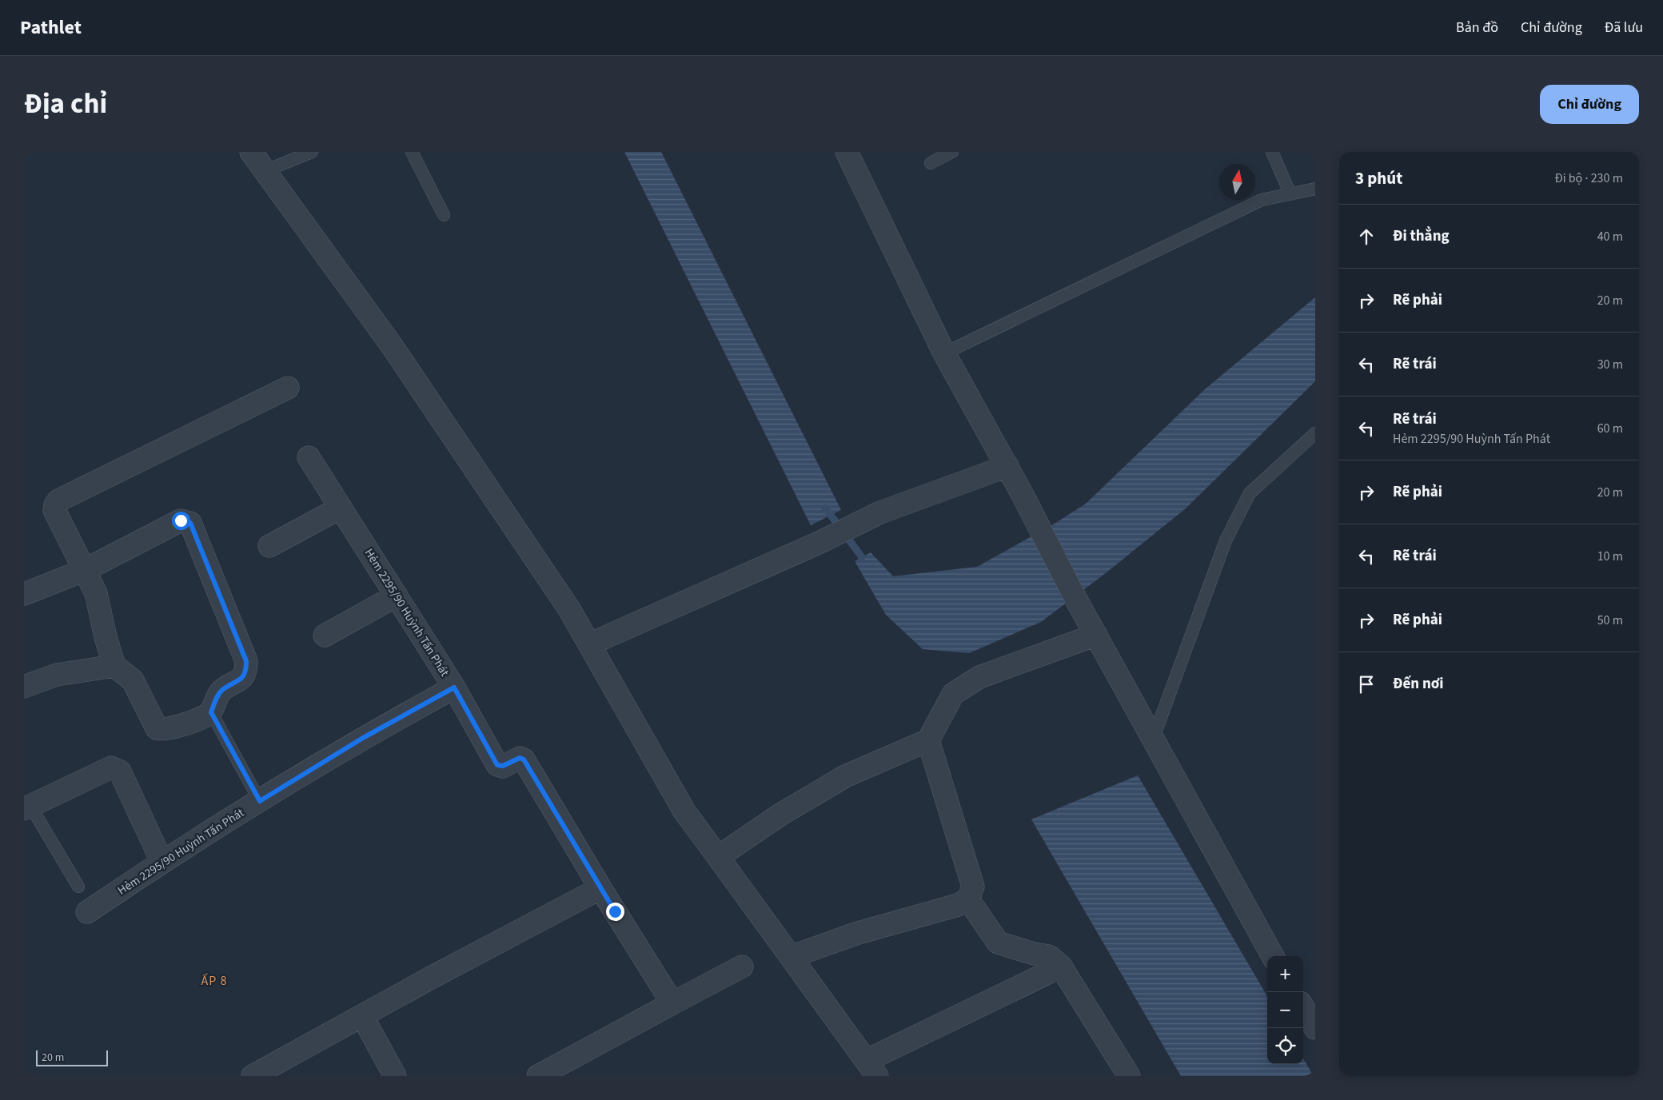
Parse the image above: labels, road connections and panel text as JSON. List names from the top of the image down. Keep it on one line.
{"streets":{"street":["Hẻm 2295/90 Huỳnh Tấn Phát"]},"districts":["ẤP 8"],"scale_bar":"20 m","north":"top","page":{"header":"Pathlet","nav":["Bản đồ","Chỉ đường","Đã lưu"],"title":"Địa chỉ","buttons":"Chỉ đường","heading":["3 phút","Đi bộ · 230 m"],"list":[["Đi thẳng","40 m"],["Rẽ phải","20 m"],["Rẽ trái","30 m"],["Rẽ trái","Hẻm 2295/90 Huỳnh Tấn Phát","60 m"],["Rẽ phải","20 m"],["Rẽ trái","10 m"],["Rẽ phải","50 m"],"Đến nơi"],"map_buttons":["+","−"],"scale":"20 m"}}
